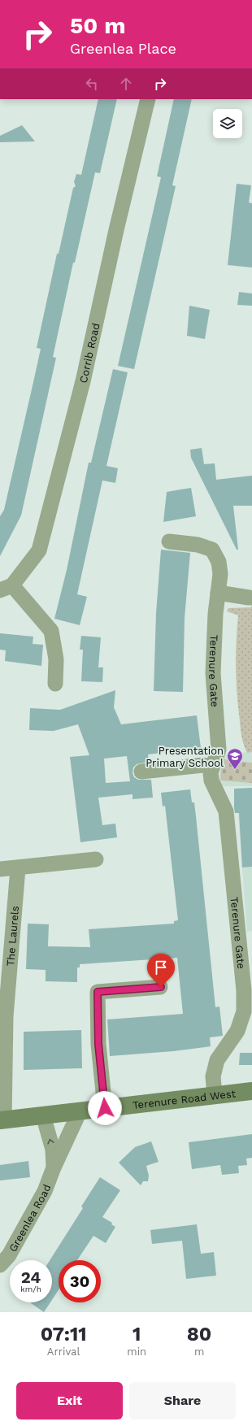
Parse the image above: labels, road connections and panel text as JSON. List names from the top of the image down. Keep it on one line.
{"streets":{"main road":["Terenure Road West"],"street":["Corrib Road","Terenure Gate","The Laurels","Greenlea Road"]},"crossings":[["Terenure Gate","Terenure Road West"],["The Laurels","Terenure Road West"],["Terenure Road West","Greenlea Road"]],"places":{"school or university":["Presentation Primary School"]},"page":{"turn":["50 m","Greenlea Place"],"speed":"24 km/h","limit":"30","eta":["07:11","Arrival","1","min","80","m"],"buttons":["Exit","Share"]}}
